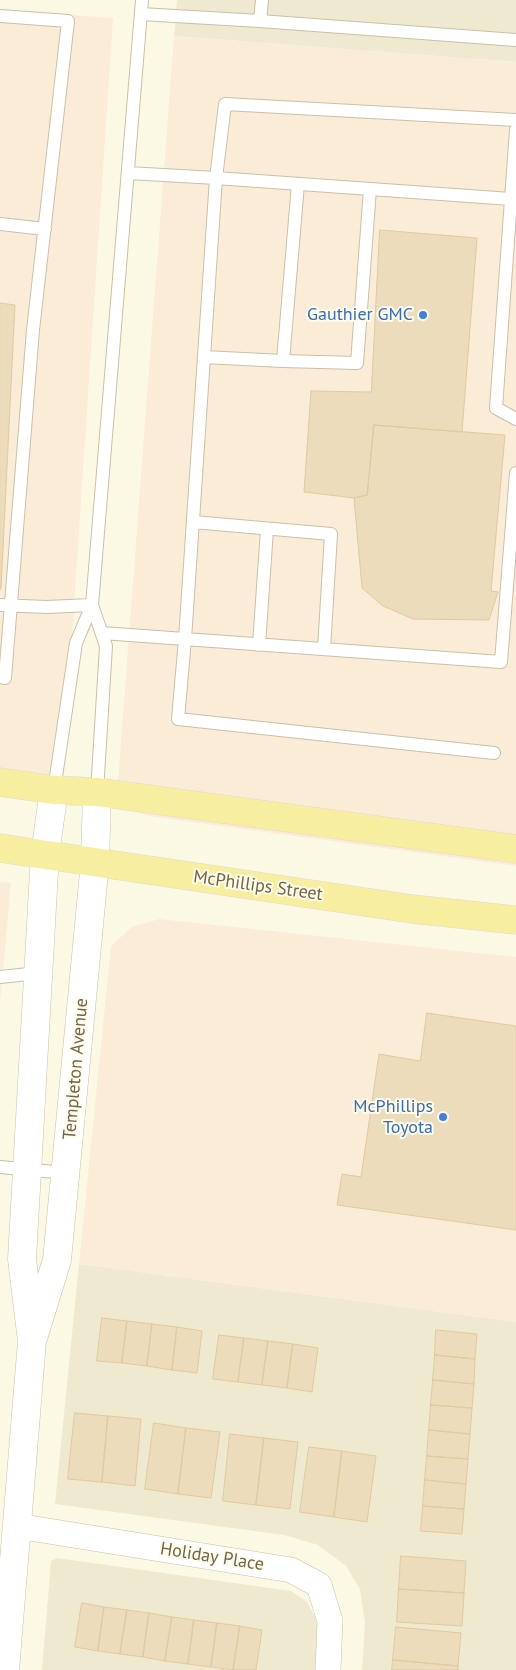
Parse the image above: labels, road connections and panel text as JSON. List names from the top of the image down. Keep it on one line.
{"streets":{"main road":["McPhillips Street"],"street":["Templeton Avenue","Holiday Place"]},"crossings":[["McPhillips Street","Templeton Avenue"],["Templeton Avenue","Holiday Place"]],"places":["Gauthier GMC","McPhillips Toyota"]}
